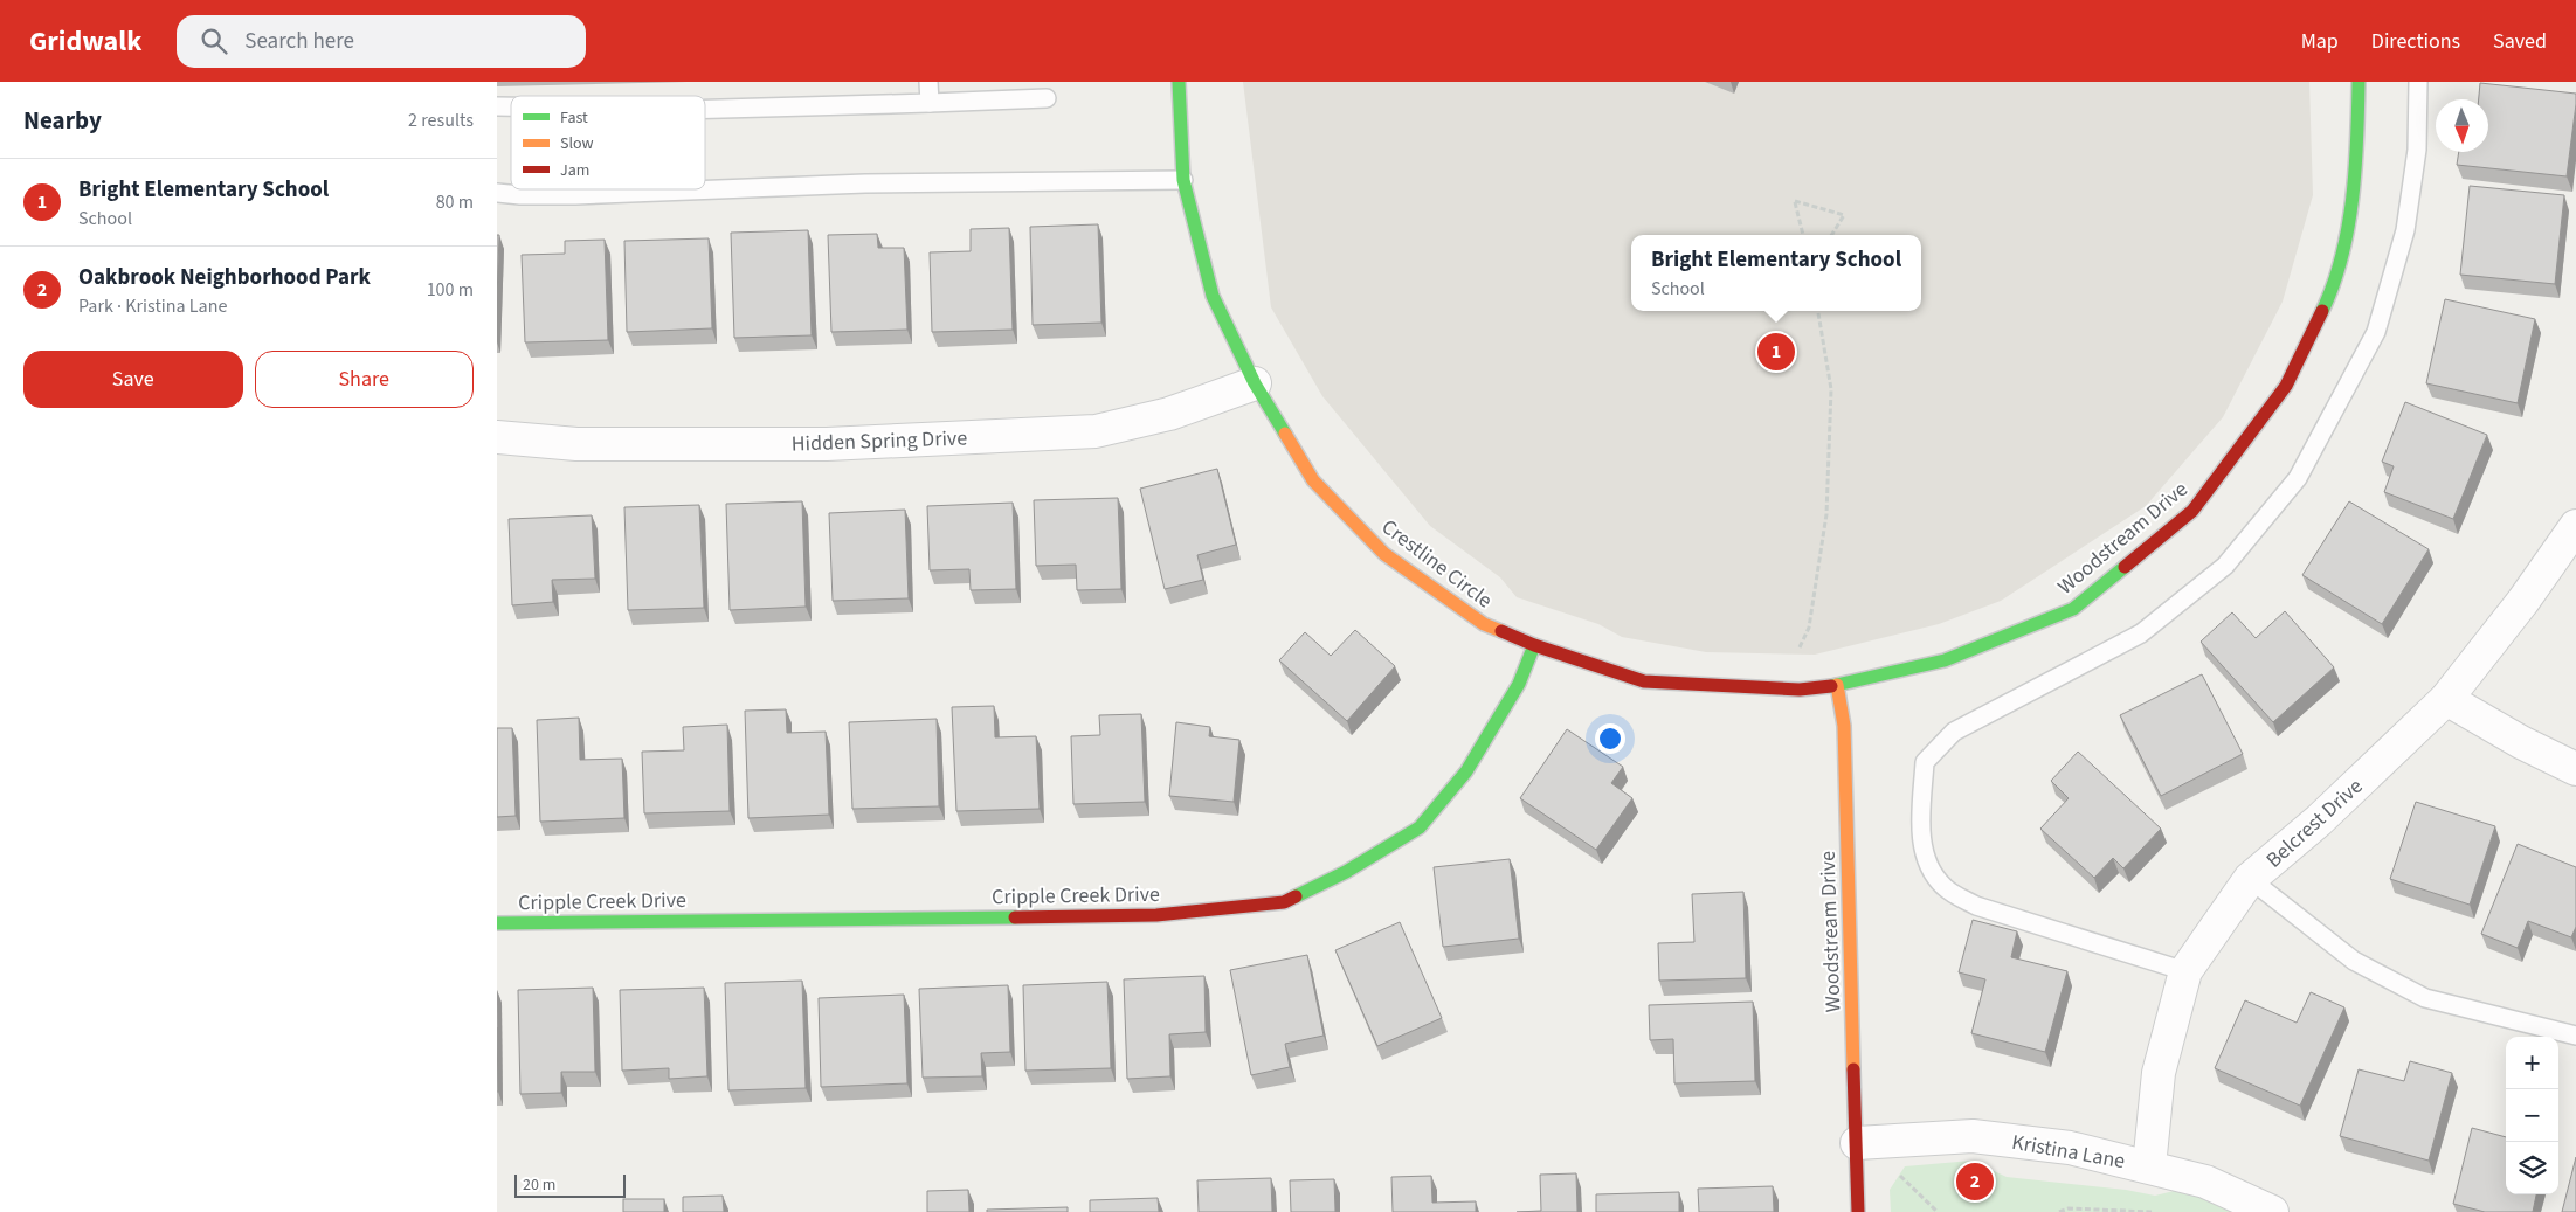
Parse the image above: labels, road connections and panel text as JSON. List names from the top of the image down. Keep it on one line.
{"streets":{"street":["Hidden Spring Drive","Woodstream Drive","Crestline Circle","Belcrest Drive","Cripple Creek Drive","Kristina Lane"]},"crossings":[["Hidden Spring Drive","Crestline Circle"],["Woodstream Drive","Crestline Circle"],["Woodstream Drive","Kristina Lane"],["Crestline Circle","Cripple Creek Drive"],["Belcrest Drive","Kristina Lane"]],"legend":["Fast","Slow","Jam"],"scale_bar":"20 m","north":"bottom","page":{"header":"Gridwalk","search":"Search here","nav":["Map","Directions","Saved"],"heading":["Nearby","2 results"],"list":[{"mark":"1","name":"Bright Elementary School","note":"School","value":"80 m"},{"mark":"2","name":"Oakbrook Neighborhood Park","note":"Park · Kristina Lane","value":"100 m"}],"popup":["Bright Elementary School","School"],"pins":["1","2"],"buttons":["Save","Share"],"map_buttons":["+","−"],"scale":"20 m"}}
